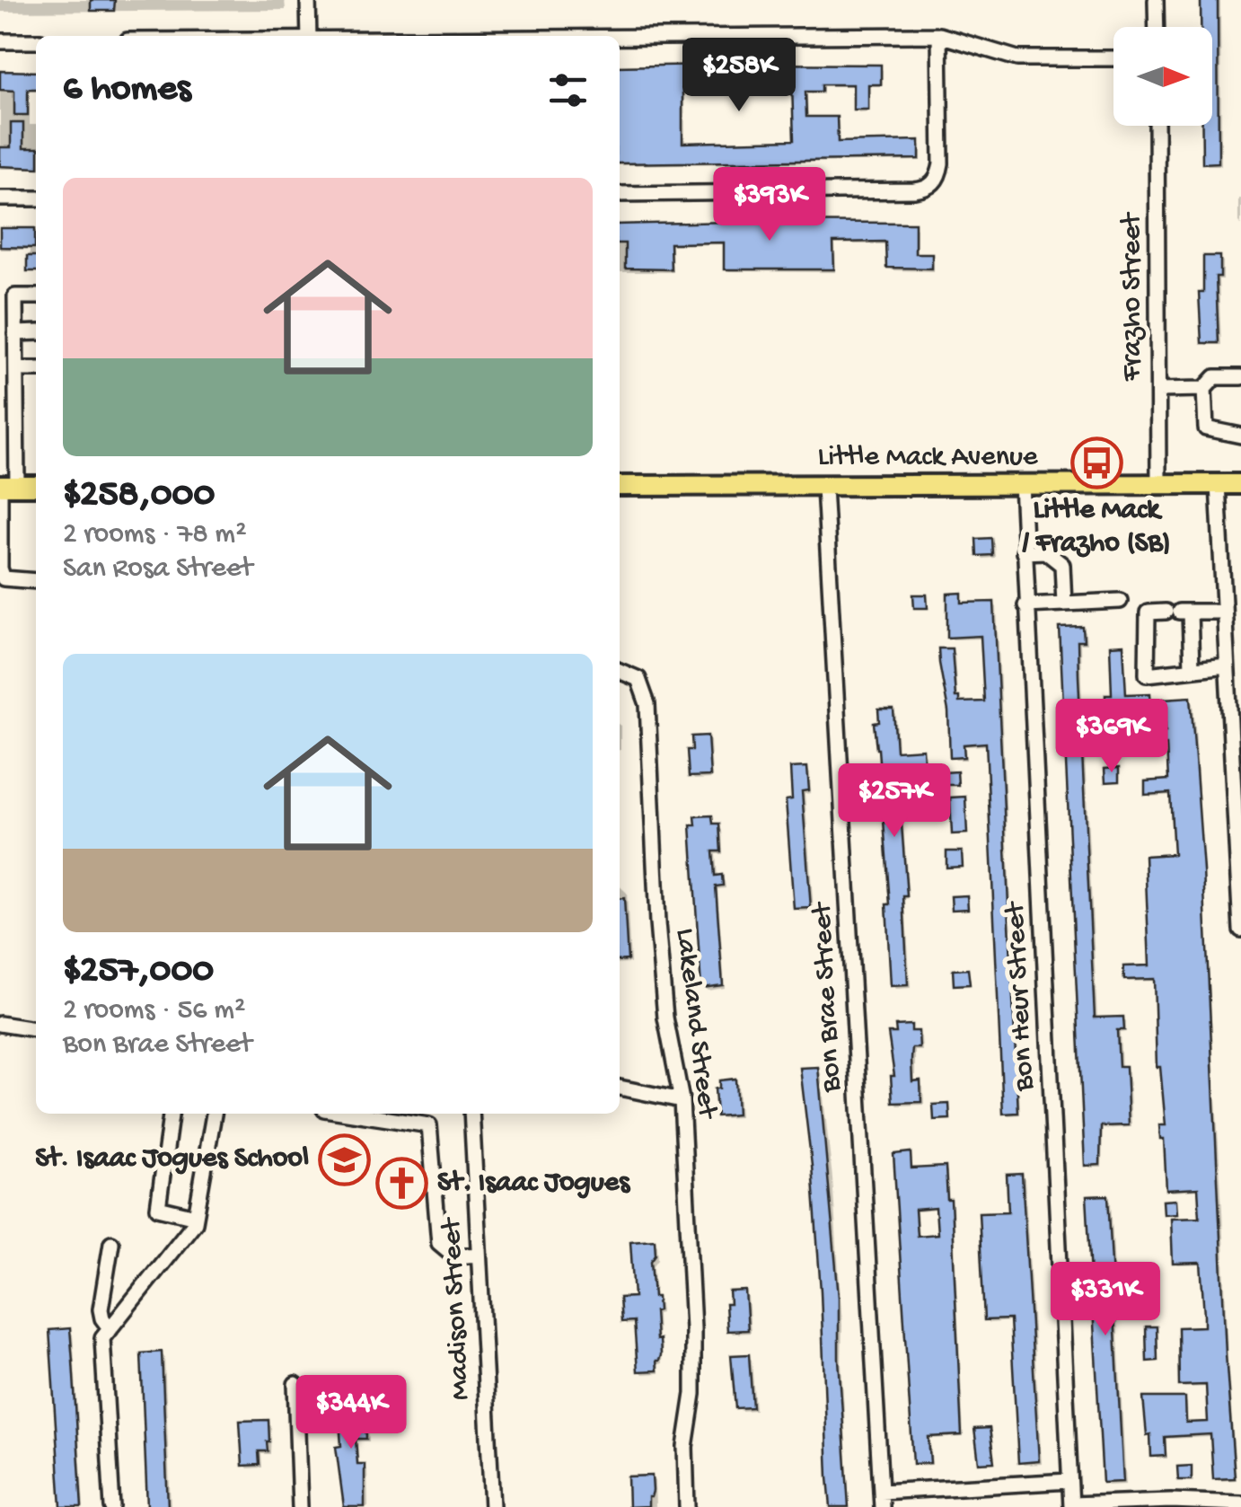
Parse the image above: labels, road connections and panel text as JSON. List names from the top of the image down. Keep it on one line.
{"streets":{"main road":["Little Mack Avenue"],"street":["Frazho Street","Bon Heur Street","Bon Brae Street","Lakeland Street","Madison Street"]},"crossings":[["Frazho Street","Little Mack Avenue"],["Little Mack Avenue","Bon Heur Street"],["Little Mack Avenue","Bon Brae Street"]],"places":{"bus stop":["Little Mack / Frazho (SB)"],"school or university":["St. Isaac Jogues School"],"church":["St. Isaac Jogues"]},"north":"right","page":{"heading":"6 homes","price":["$258K","$393K","$369K","$257K","$331K","$344K"],"list":[{"name":"$258,000","note":"2 rooms · 78 m² · San Rosa Street"},{"name":"$257,000","note":"2 rooms · 56 m² · Bon Brae Street"}]}}
